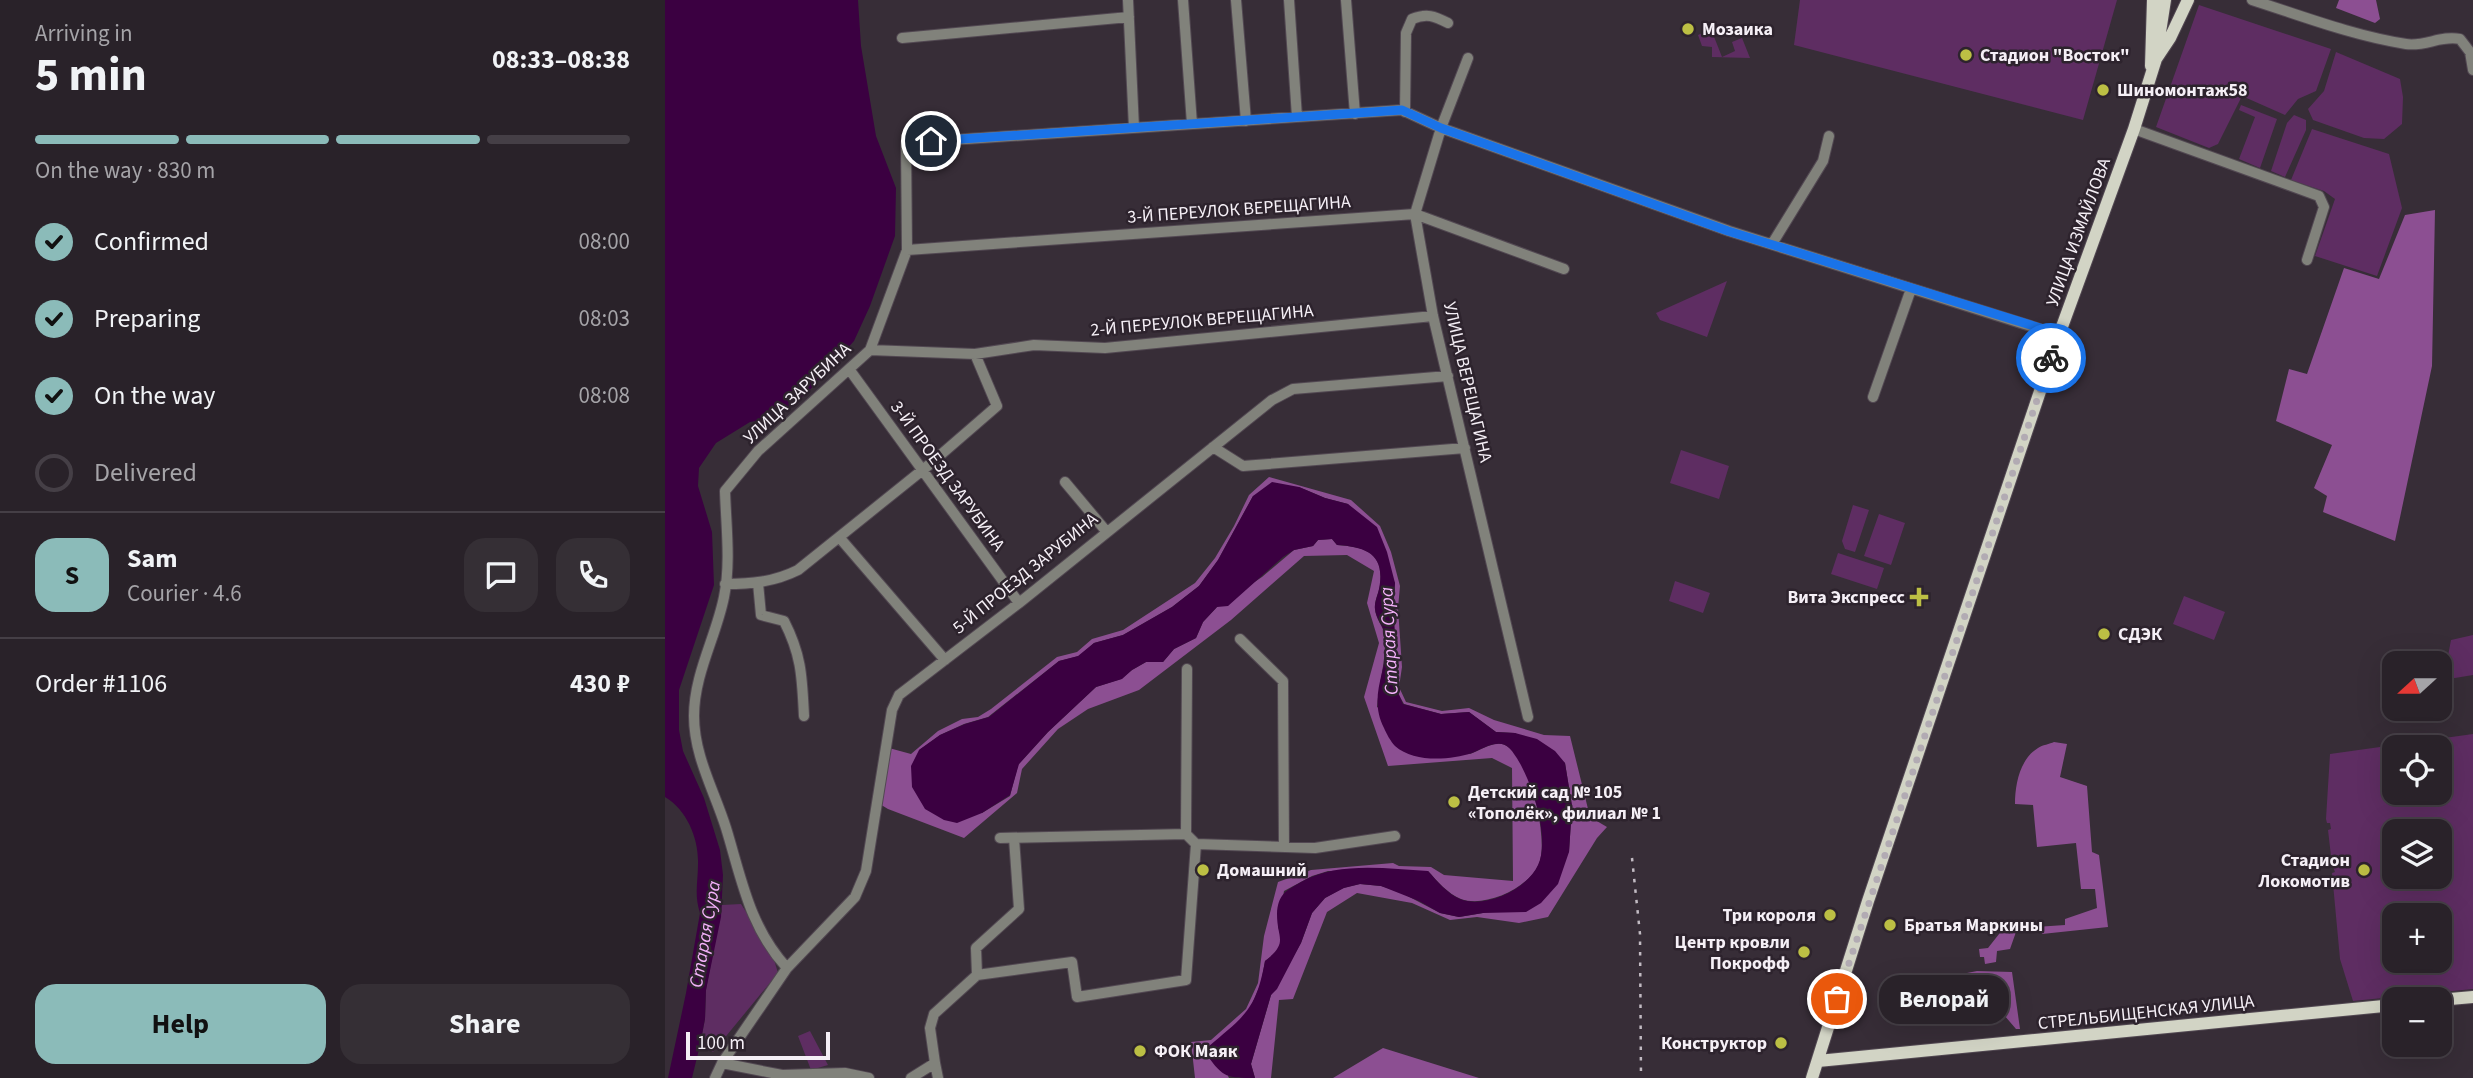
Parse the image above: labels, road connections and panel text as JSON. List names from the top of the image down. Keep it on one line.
{"streets":{"main road":["УЛИЦА ИЗМАЙЛОВА","СТРЕЛЬБИЩЕНСКАЯ УЛИЦА"],"street":["3-Й ПЕРЕУЛОК ВЕРЕЩАГИНА","2-Й ПЕРЕУЛОК ВЕРЕЩАГИНА","УЛИЦА ВЕРЕЩАГИНА","УЛИЦА ЗАРУБИНА","3-Й ПРОЕЗД ЗАРУБИНА","5-Й ПРОЕЗД ЗАРУБИНА"]},"crossings":[["3-Й ПЕРЕУЛОК ВЕРЕЩАГИНА","УЛИЦА ВЕРЕЩАГИНА"],["3-Й ПЕРЕУЛОК ВЕРЕЩАГИНА","УЛИЦА ЗАРУБИНА"],["УЛИЦА ИЗМАЙЛОВА","СТРЕЛЬБИЩЕНСКАЯ УЛИЦА"],["2-Й ПЕРЕУЛОК ВЕРЕЩАГИНА","УЛИЦА ВЕРЕЩАГИНА"],["2-Й ПЕРЕУЛОК ВЕРЕЩАГИНА","УЛИЦА ЗАРУБИНА"],["УЛИЦА ВЕРЕЩАГИНА","5-Й ПРОЕЗД ЗАРУБИНА"],["УЛИЦА ЗАРУБИНА","3-Й ПРОЕЗД ЗАРУБИНА"],["УЛИЦА ЗАРУБИНА","5-Й ПРОЕЗД ЗАРУБИНА"],["3-Й ПРОЕЗД ЗАРУБИНА","5-Й ПРОЕЗД ЗАРУБИНА"]],"water":["Старая Сура"],"places":{"other":["Мозаика","Стадион \"Восток\"","Шиномонтаж58","СДЭК","Детский сад № 105 «Тополёк», филиал № 1","Домашний","Стадион Локомотив","Три короля","Братья Маркины","Центр кровли Покрофф","Велорай","Конструктор","ФОК Маяк"],"health":["Вита Экспресс"]},"scale_bar":"100 m","north":"left","page":{"heading":["5 min","Arriving in","08:33–08:38"],"panel":["Sam","Courier · 4.6","Order #1106","430 ₽"],"bar":"On the way · 830 m","list":[["Confirmed","08:00"],["Preparing","08:03"],["On the way","08:08"],"Delivered"],"round":"S","map_buttons":["+","−"],"buttons":["Help","Share"],"bubble":"Велорай","scale":"100 m"}}
